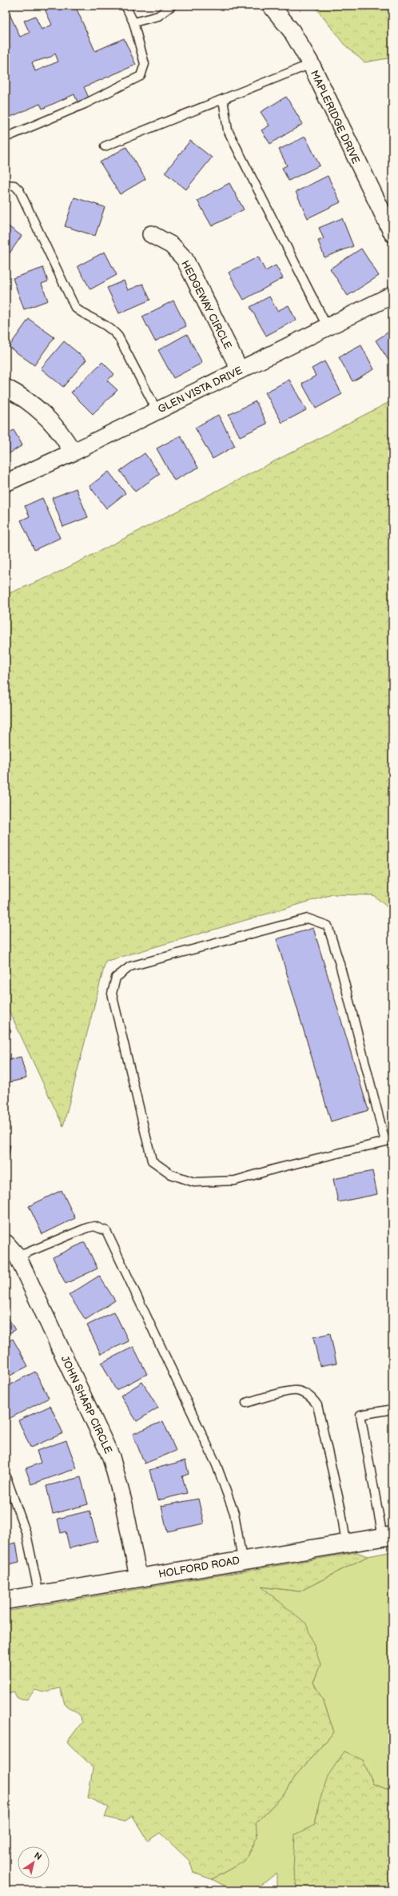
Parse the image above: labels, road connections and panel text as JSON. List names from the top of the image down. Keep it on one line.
{"streets":{"street":["MAPLERIDGE DRIVE","HEDGEWAY CIRCLE","GLEN VISTA DRIVE","JOHN SHARP CIRCLE","HOLFORD ROAD"]},"crossings":[["HEDGEWAY CIRCLE","GLEN VISTA DRIVE"],["JOHN SHARP CIRCLE","HOLFORD ROAD"]],"north":"top right"}
